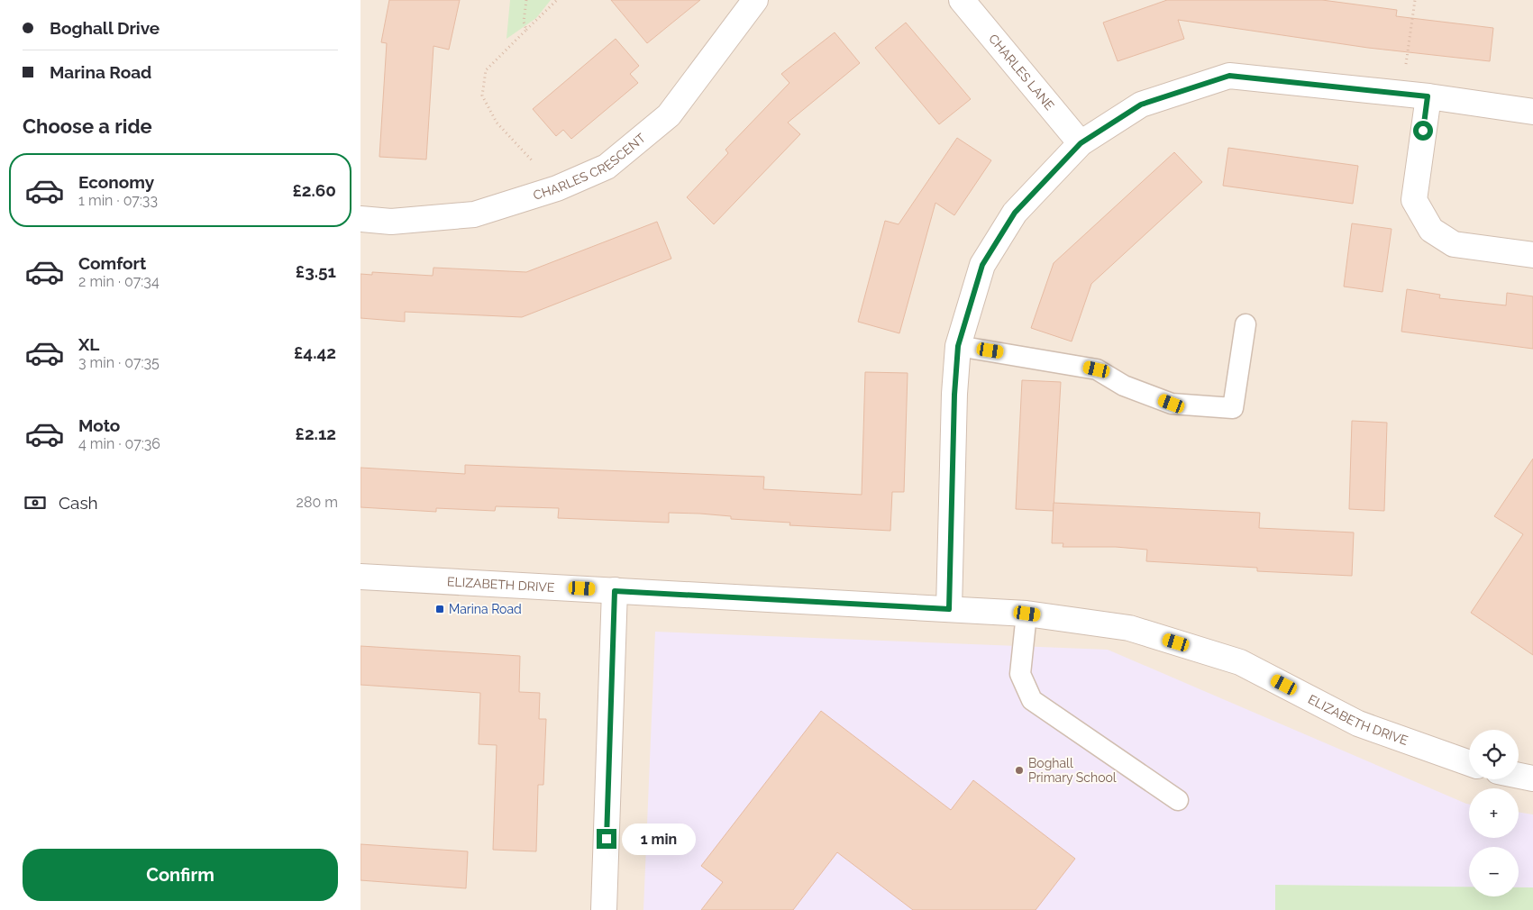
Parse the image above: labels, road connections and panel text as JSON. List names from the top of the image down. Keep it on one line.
{"streets":{"street":["CHARLES LANE","CHARLES CRESCENT","ELIZABETH DRIVE"]},"places":{"transit":["Marina Road"],"other":["Boghall Primary School"]},"page":{"banner":["Boghall Drive","Marina Road"],"heading":"Choose a ride","list":[{"name":"Economy","note":"1 min · 07:33","value":"£2.60"},{"name":"Comfort","note":"2 min · 07:34","value":"£3.51"},{"name":"XL","note":"3 min · 07:35","value":"£4.42"},{"name":"Moto","note":"4 min · 07:36","value":"£2.12"}],"pay":["Cash","280 m"],"map_buttons":["+","−"],"bubble":"1 min","buttons":"Confirm"}}
